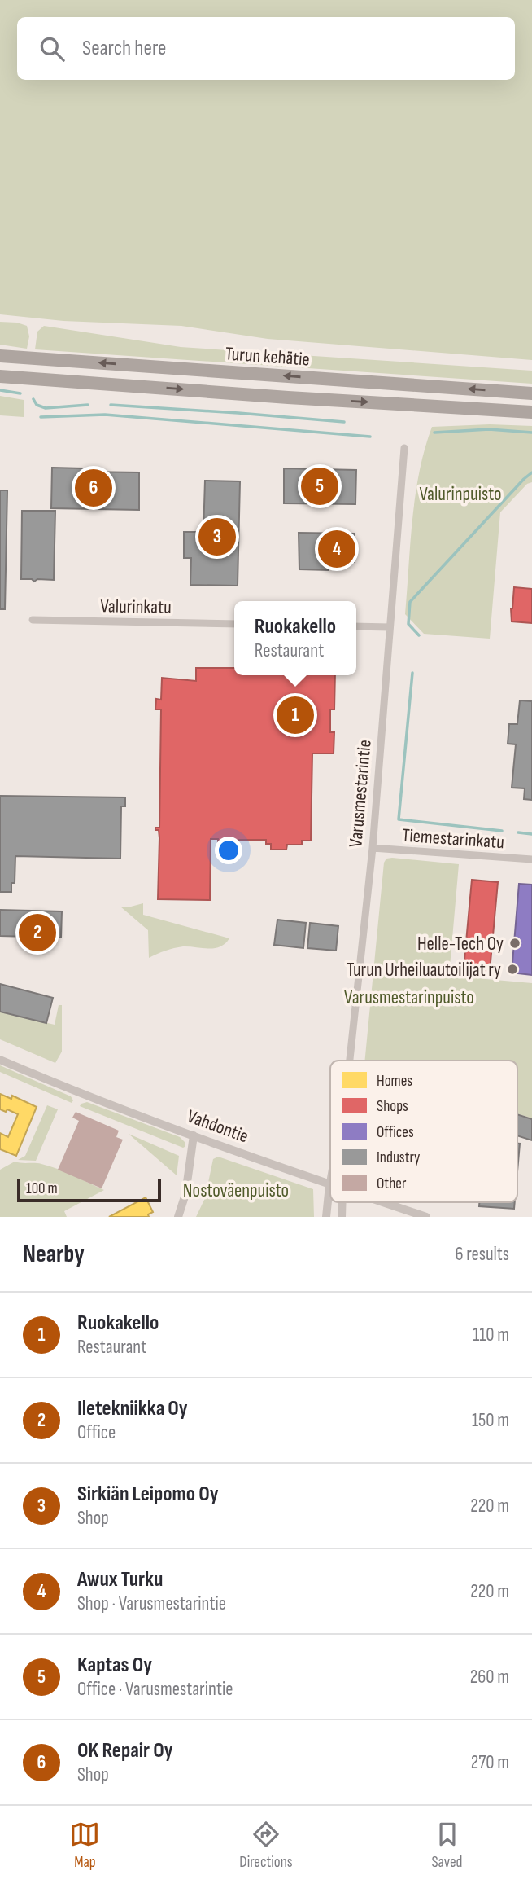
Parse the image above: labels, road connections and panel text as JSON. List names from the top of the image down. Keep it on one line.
{"streets":{"highway":["Turun kehätie"],"street":["Valurinkatu","Varusmestarintie","Tiemestarinkatu","Vahdontie"]},"crossings":[["Varusmestarintie","Tiemestarinkatu"],["Varusmestarintie","Vahdontie"]],"parks":["Valurinpuisto","Varusmestarinpuisto","Nostoväenpuisto"],"places":["Helle-Tech Oy","Turun Urheiluautoilijat ry"],"legend":["Homes","Shops","Offices","Industry","Other"],"scale_bar":"100 m","page":{"search":"Search here","pins":["5","6","3","4","1","2"],"popup":["Ruokakello","Restaurant"],"scale":"100 m","heading":["Nearby","6 results"],"list":[{"mark":"1","name":"Ruokakello","note":"Restaurant","value":"110 m"},{"mark":"2","name":"Iletekniikka Oy","note":"Office","value":"150 m"},{"mark":"3","name":"Sirkiän Leipomo Oy","note":"Shop","value":"220 m"},{"mark":"4","name":"Awux Turku","note":"Shop · Varusmestarintie","value":"220 m"},{"mark":"5","name":"Kaptas Oy","note":"Office · Varusmestarintie","value":"260 m"},{"mark":"6","name":"OK Repair Oy","note":"Shop","value":"270 m"}],"nav":["Map","Directions","Saved"]}}
